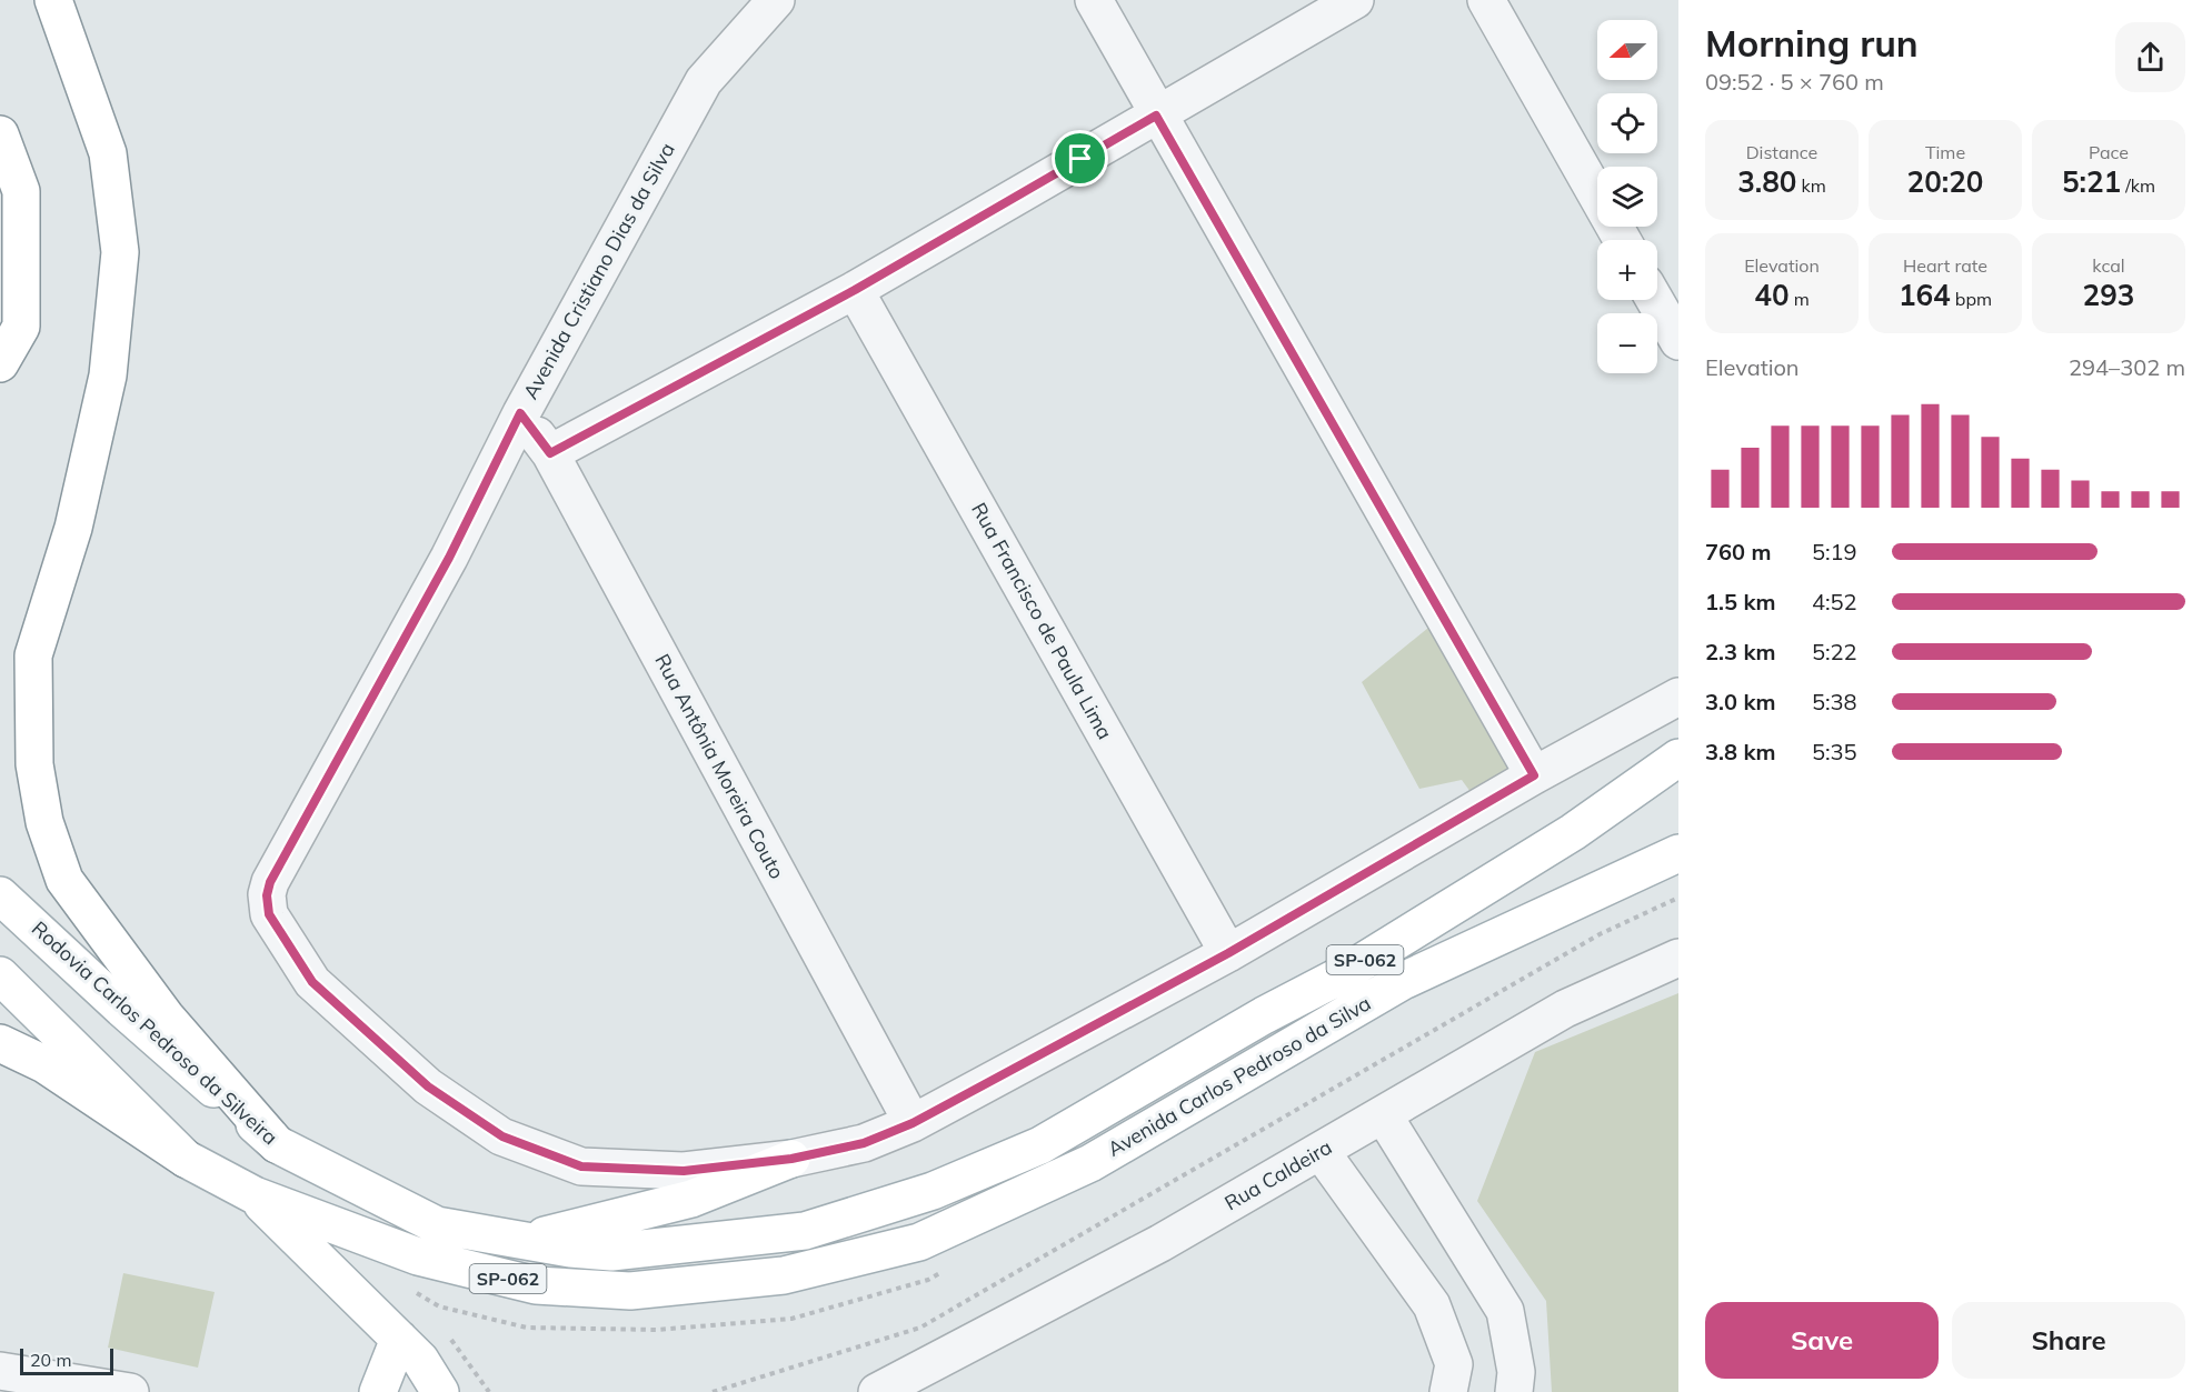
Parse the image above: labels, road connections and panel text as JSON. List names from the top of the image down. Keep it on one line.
{"streets":{"main road":["SP-062","Rodovia Carlos Pedroso da Silveira","Avenida Carlos Pedroso da Silva"],"street":["Avenida Cristiano Dias da Silva","Rua Francisco de Paula Lima","Rua Antônia Moreira Couto","Rua Caldeira"]},"crossings":[["Avenida Cristiano Dias da Silva","Rua Antônia Moreira Couto"],["SP-062","Avenida Carlos Pedroso da Silva"],["Rodovia Carlos Pedroso da Silveira","Avenida Carlos Pedroso da Silva"]],"scale_bar":"20 m","north":"left","page":{"heading":["Morning run","09:52 · 5 × 760 m"],"map_buttons":["+","−"],"stats":[["Distance","3.80 km"],["Time","20:20"],["Pace","5:21 /km"],["Elevation","40 m"],["Heart rate","164 bpm"],["kcal","293"]],"chart":["Elevation","294–302 m"],"list":[{"name":"760 m","note":"5:19"},{"name":"1.5 km","note":"4:52"},{"name":"2.3 km","note":"5:22"},{"name":"3.0 km","note":"5:38"},{"name":"3.8 km","note":"5:35"}],"buttons":["Save","Share"],"scale":"20 m"}}
